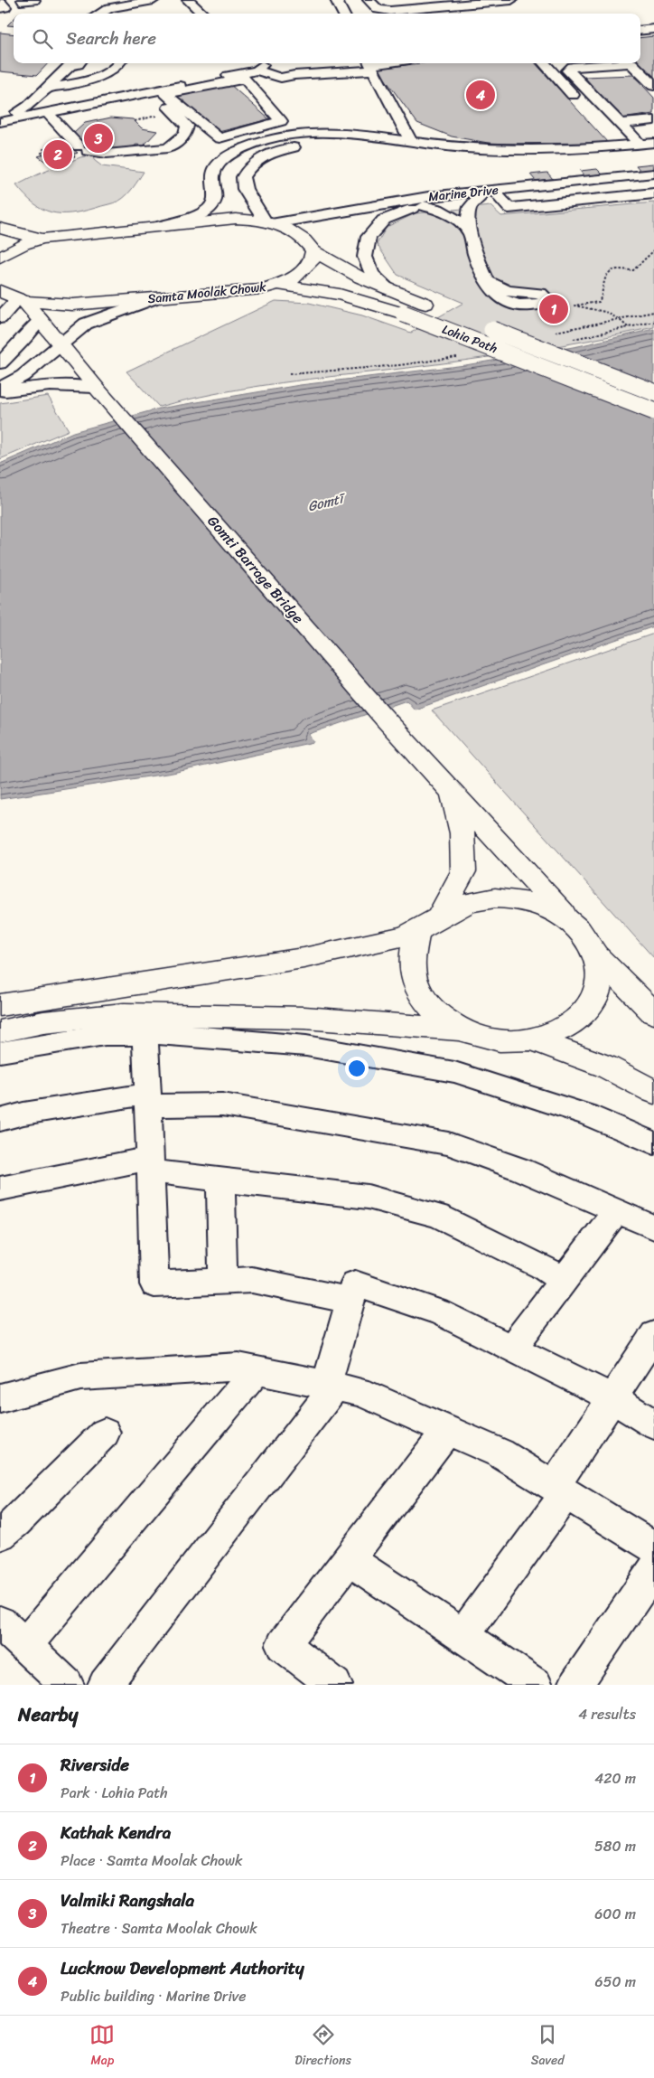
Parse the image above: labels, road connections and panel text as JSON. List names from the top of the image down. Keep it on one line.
{"streets":{"main road":["Samta Moolak Chowk","Lohia Path","Gomti Barrage Bridge"],"street":["Marine Drive"]},"crossings":[["Marine Drive","Lohia Path"],["Samta Moolak Chowk","Lohia Path"],["Samta Moolak Chowk","Gomti Barrage Bridge"]],"water":["Gomtī"],"page":{"search":"Search here","pins":["4","3","2","1"],"heading":["Nearby","4 results"],"list":[{"mark":"1","name":"Riverside","note":"Park · Lohia Path","value":"420 m"},{"mark":"2","name":"Kathak Kendra","note":"Place · Samta Moolak Chowk","value":"580 m"},{"mark":"3","name":"Valmiki Rangshala","note":"Theatre · Samta Moolak Chowk","value":"600 m"},{"mark":"4","name":"Lucknow Development Authority","note":"Public building · Marine Drive","value":"650 m"}],"nav":["Map","Directions","Saved"]}}
